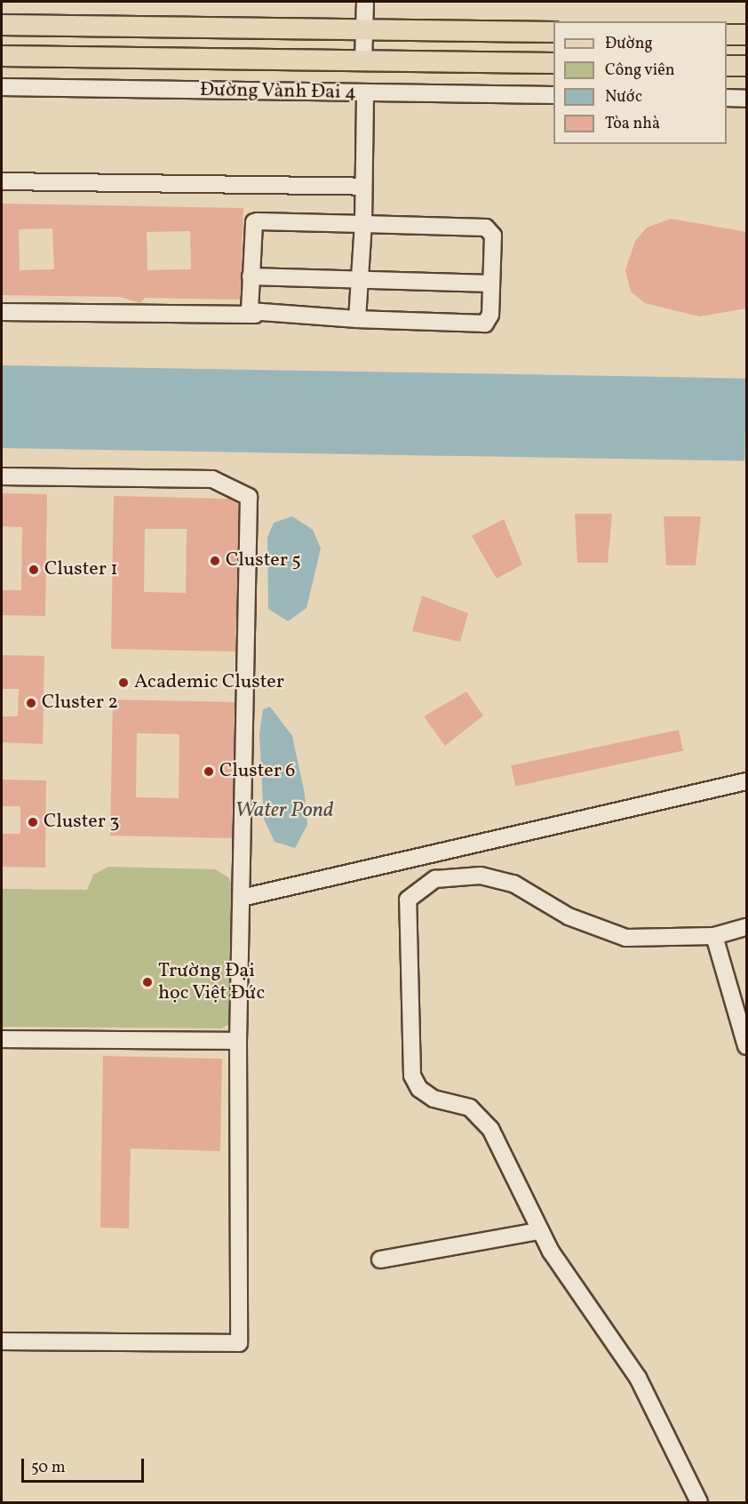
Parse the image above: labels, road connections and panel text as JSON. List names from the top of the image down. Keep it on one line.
{"streets":{"main road":["Đường Vành Đai 4"]},"water":["Water Pond"],"places":["Cluster 5","Cluster 1","Academic Cluster","Cluster 2","Cluster 6","Cluster 3","Trường Đại học Việt Đức"],"legend":["Đường","Công viên","Nước","Tòa nhà"],"scale_bar":"50 m"}
